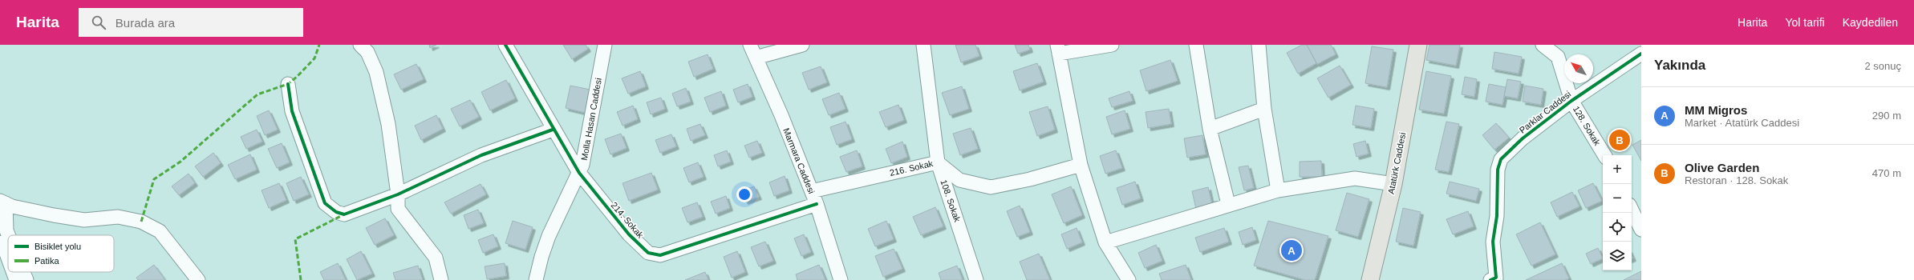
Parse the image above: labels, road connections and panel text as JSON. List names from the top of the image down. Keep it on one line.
{"streets":{"main road":["Atatürk Caddesi"],"street":["Parklar Caddesi","Molla Hasan Caddesi","128. Sokak","Marmara Caddesi","216. Sokak","108. Sokak","214. Sokak"]},"crossings":[["Parklar Caddesi","128. Sokak"],["Molla Hasan Caddesi","214. Sokak"],["Marmara Caddesi","216. Sokak"],["Marmara Caddesi","214. Sokak"],["216. Sokak","108. Sokak"]],"legend":["Bisiklet yolu","Patika"],"north":"top left","page":{"header":"Harita","search":"Burada ara","nav":["Harita","Yol tarifi","Kaydedilen"],"heading":["Yakında","2 sonuç"],"list":[{"mark":"A","name":"MM Migros","note":"Market · Atatürk Caddesi","value":"290 m"},{"mark":"B","name":"Olive Garden","note":"Restoran · 128. Sokak","value":"470 m"}],"pins":["B","A"],"map_buttons":["+","−"]}}
